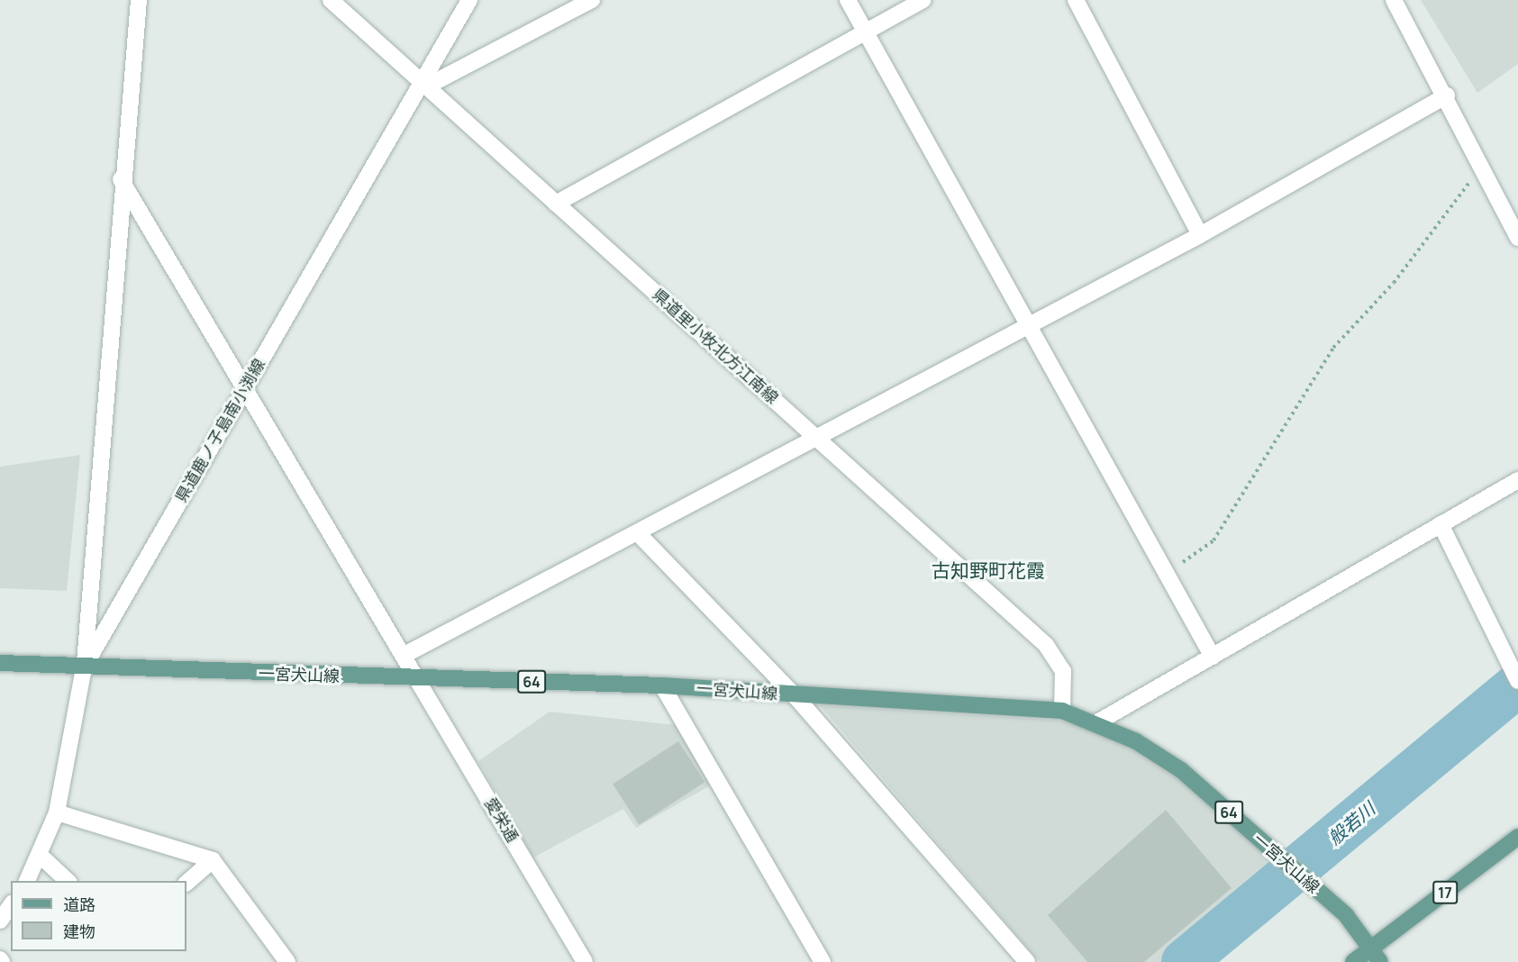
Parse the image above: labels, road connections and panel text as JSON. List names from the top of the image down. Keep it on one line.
{"streets":{"main road":["一宮犬山線","64","17"],"street":["県道里小牧北方江南線","県道鹿ノ子島南小渕線","愛栄通"]},"crossings":[["県道里小牧北方江南線","県道鹿ノ子島南小渕線"],["県道里小牧北方江南線","一宮犬山線"],["県道鹿ノ子島南小渕線","一宮犬山線"],["県道鹿ノ子島南小渕線","愛栄通"],["一宮犬山線","愛栄通"],["一宮犬山線","17"]],"districts":["古知野町花霞"],"water":["般若川"],"legend":["道路","建物"]}
